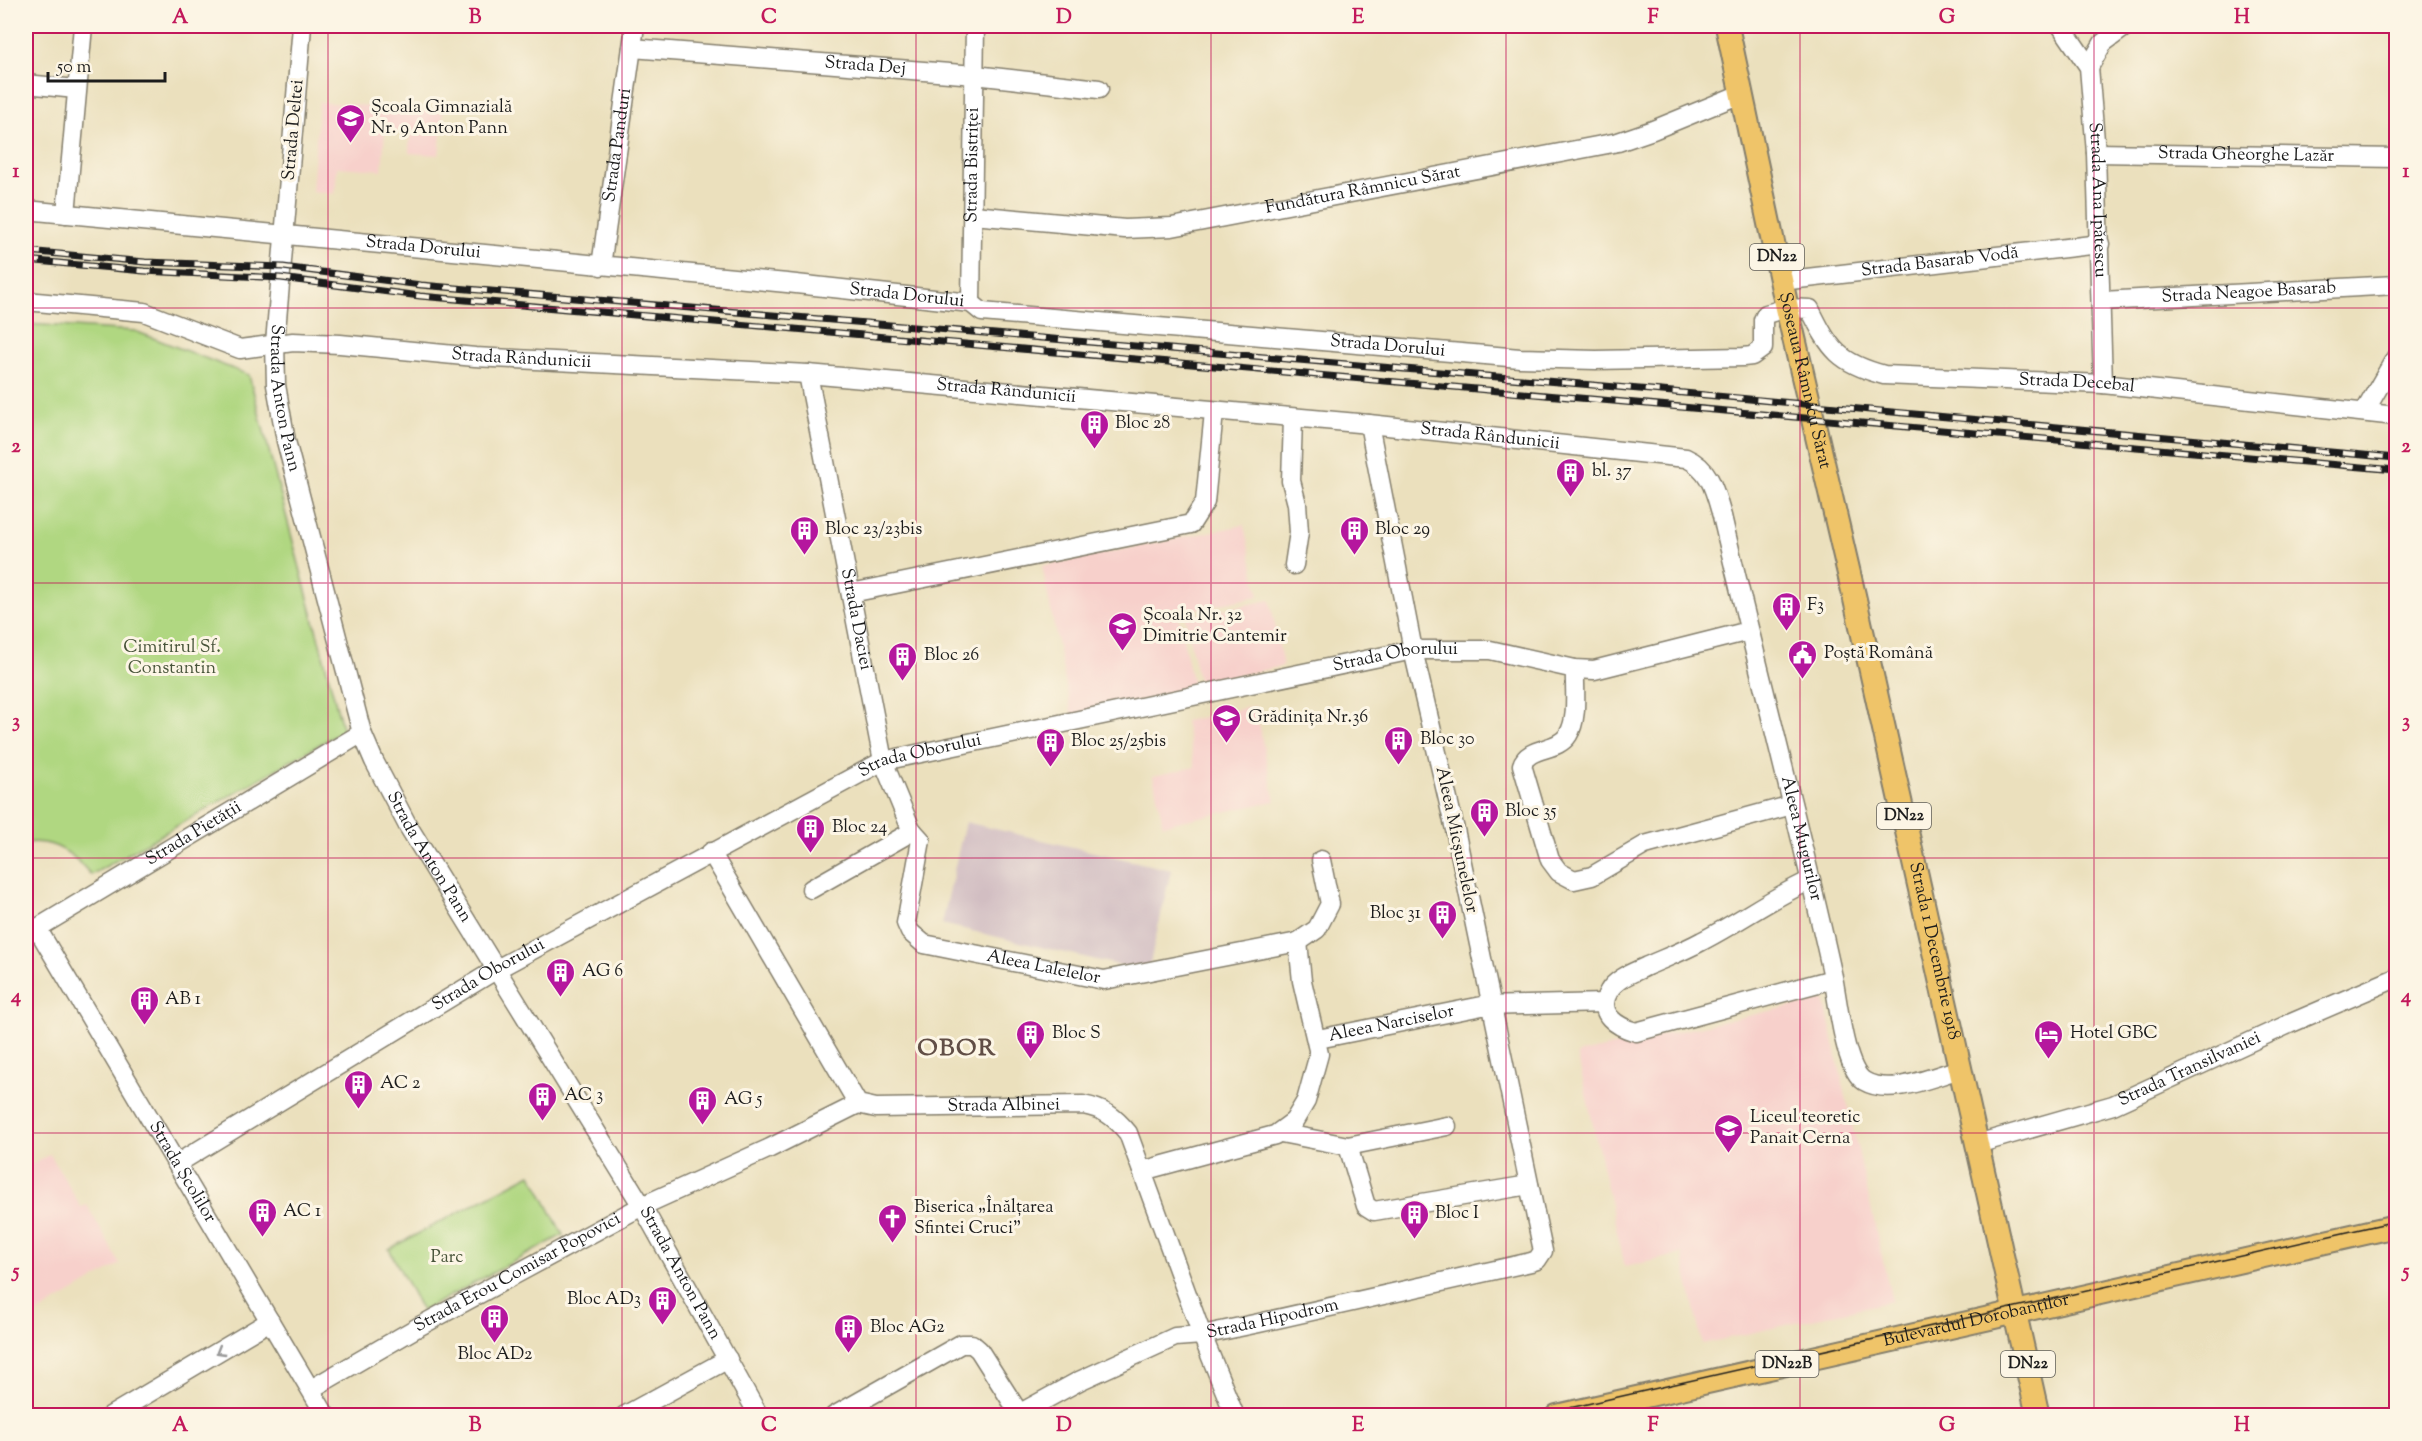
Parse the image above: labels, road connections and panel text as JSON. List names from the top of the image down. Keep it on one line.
{"streets":{"main road":["DN22","Șoseaua Râmnicu Sărat","Strada 1 Decembrie 1918","Bulevardul Dorobanților","DN22B"],"street":["Strada Dej","Strada Deltei","Strada Panduri","Strada Gheorghe Lazăr","Strada Bistriței","Fundătura Râmnicu Sărat","Strada Ana Ipătescu","Strada Dorului","Strada Basarab Vodă","Strada Neagoe Basarab","Strada Rândunicii","Strada Decebal","Strada Anton Pann","Strada Daciei","Strada Oborului","Strada Pietății","Aleea Mugurilor","Aleea Micșunelelor","Aleea Lalelelor","Aleea Narciselor","Strada Transilvaniei","Strada Albinei","Strada Școlilor","Strada Erou Comisar Popovici","Strada Hipodrom"]},"crossings":[["Strada Dej","Strada Panduri"],["Strada Dej","Strada Bistriței"],["Strada Deltei","Strada Dorului"],["Strada Deltei","Strada Anton Pann"],["Strada Panduri","Strada Dorului"],["Strada Gheorghe Lazăr","Strada Ana Ipătescu"],["Strada Bistriței","Fundătura Râmnicu Sărat"],["Strada Bistriței","Strada Dorului"],["Fundătura Râmnicu Sărat","Șoseaua Râmnicu Sărat"],["Strada Ana Ipătescu","Strada Basarab Vodă"],["Strada Ana Ipătescu","Strada Neagoe Basarab"],["Strada Ana Ipătescu","Strada Decebal"],["Strada Dorului","Șoseaua Râmnicu Sărat"],["Strada Dorului","Strada Decebal"],["Strada Dorului","Strada Anton Pann"],["Strada Basarab Vodă","Șoseaua Râmnicu Sărat"],["Strada Rândunicii","Strada Anton Pann"],["Strada Rândunicii","Strada Daciei"],["Strada Rândunicii","Aleea Mugurilor"],["Strada Rândunicii","Aleea Micșunelelor"],["Șoseaua Râmnicu Sărat","Strada Decebal"],["Șoseaua Râmnicu Sărat","Strada 1 Decembrie 1918"],["Strada Anton Pann","Strada Oborului"],["Strada Anton Pann","Strada Pietății"],["Strada Anton Pann","Strada Erou Comisar Popovici"],["Strada Daciei","Strada Oborului"],["Strada Daciei","Aleea Lalelelor"],["Strada Oborului","Aleea Mugurilor"],["Strada Oborului","Aleea Micșunelelor"],["Strada Oborului","Aleea Lalelelor"],["Strada Oborului","Strada Școlilor"],["Strada Pietății","Strada Școlilor"],["Aleea Mugurilor","Strada 1 Decembrie 1918"],["Aleea Micșunelelor","Aleea Narciselor"],["Aleea Micșunelelor","Strada Hipodrom"],["Strada 1 Decembrie 1918","Strada Transilvaniei"],["Strada 1 Decembrie 1918","Bulevardul Dorobanților"],["Strada Albinei","Strada Erou Comisar Popovici"],["Strada Albinei","Strada Hipodrom"],["Strada Școlilor","Strada Erou Comisar Popovici"]],"districts":["OBOR"],"parks":["Cimitirul Sf. Constantin","Parc"],"places":{"school or university":["Școala Gimnazială Nr. 9 Anton Pann","Școala Nr. 32 Dimitrie Cantemir","Grădinița Nr.36","Liceul teoretic Panait Cerna"],"building":["Bloc 28","bl. 37","Bloc 23/23bis","Bloc 29","F3","Bloc 26","Bloc 30","Bloc 25/25bis","Bloc 35","Bloc 24","Bloc 31","AG 6","AB 1","Bloc S","AC 2","AC 3","AG 5","AC 1","Bloc I","Bloc AD3","Bloc AD2","Bloc AG2"],"public building":["Poștă Română"],"hotel":["Hotel GBC"],"church":["Biserica „Înălțarea Sfintei Cruci\""]},"scale_bar":"50 m","grid":{"columns":["A","B","C","D","E","F","G","H"],"rows":["1","2","3","4","5"]}}
